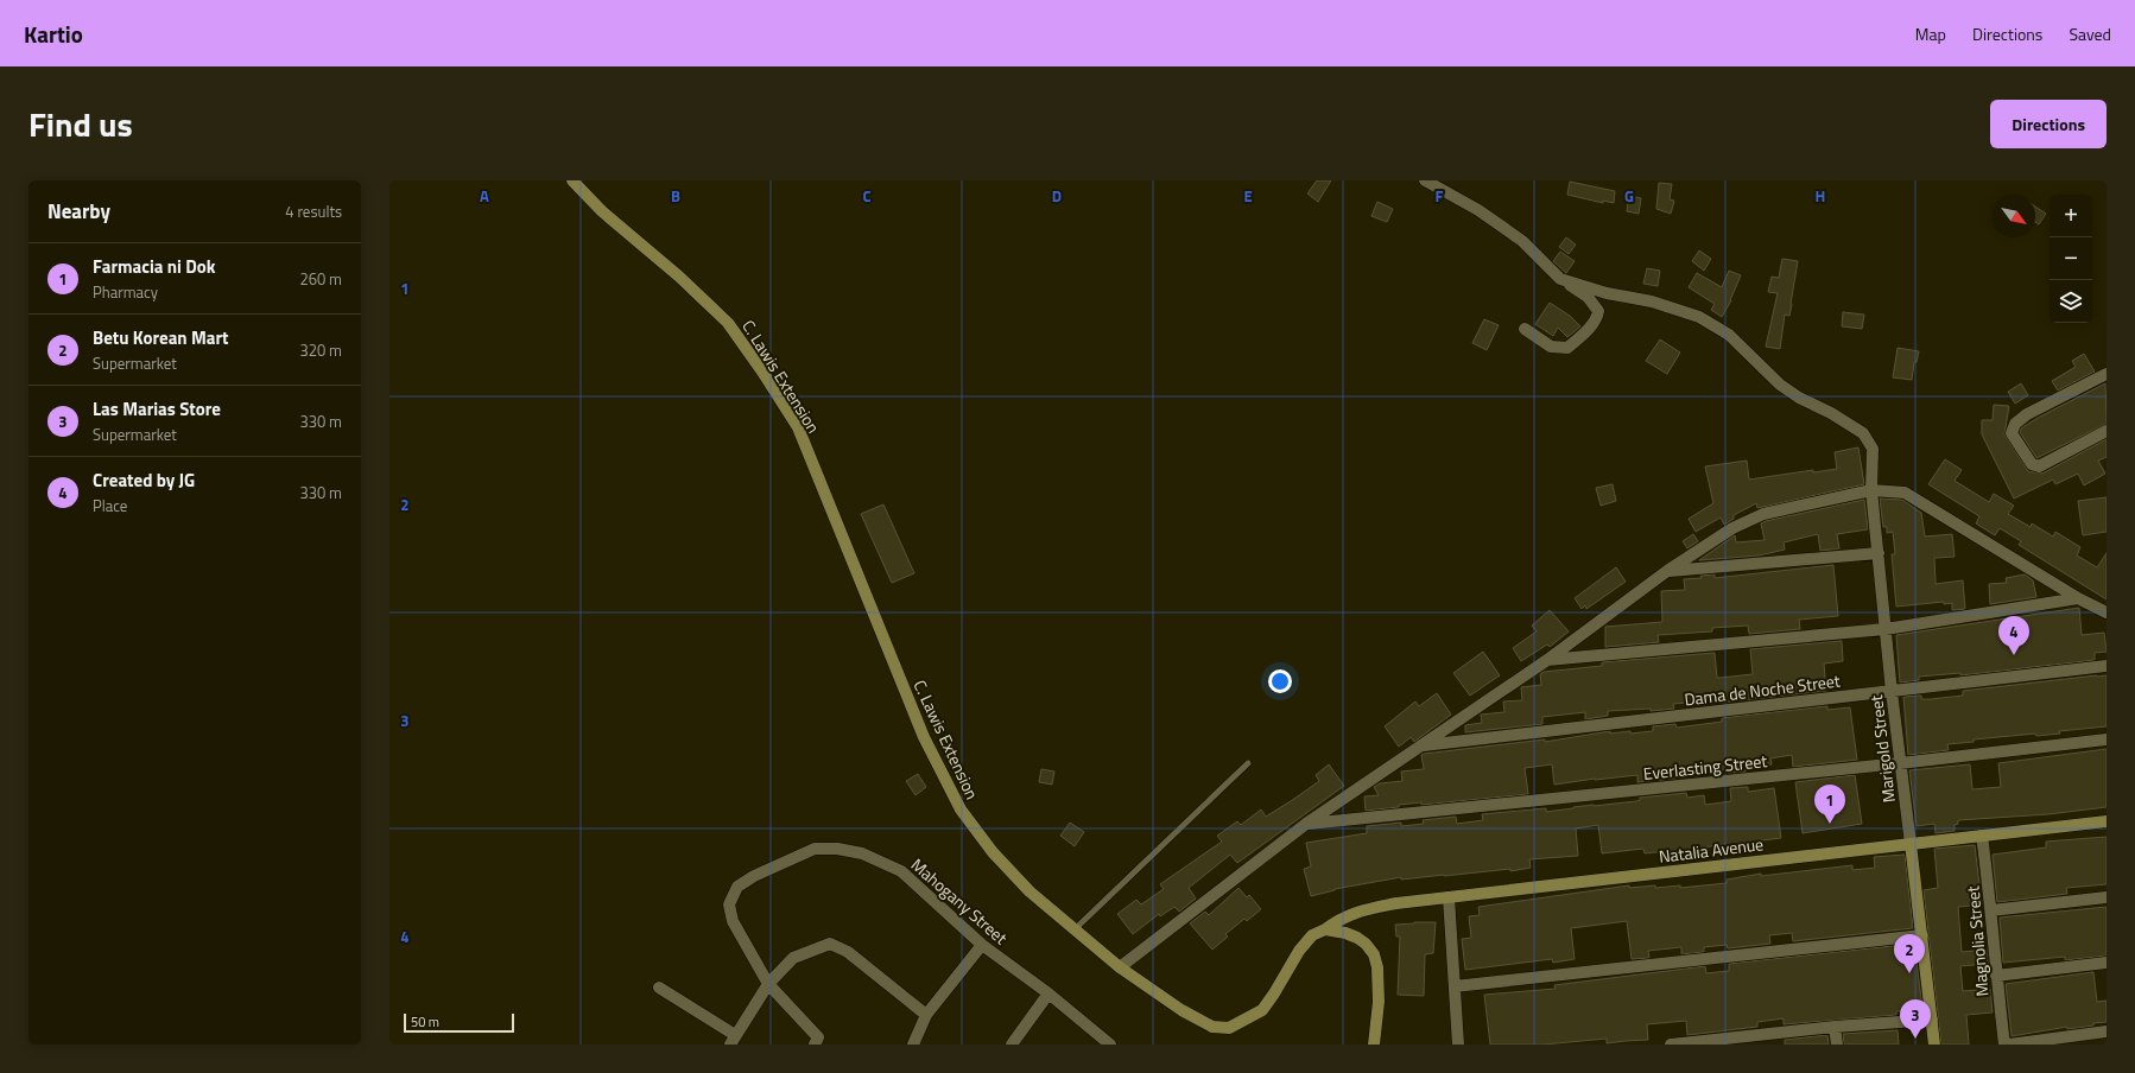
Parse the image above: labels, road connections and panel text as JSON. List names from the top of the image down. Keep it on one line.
{"streets":{"street":["C. Lawis Extension","Dama de Noche Street","Marigold Street","Everlasting Street","Natalia Avenue","Mahogany Street","Magnolia Street"]},"crossings":[["C. Lawis Extension","Natalia Avenue"],["Dama de Noche Street","Marigold Street"],["Marigold Street","Everlasting Street"],["Marigold Street","Natalia Avenue"],["Natalia Avenue","Magnolia Street"]],"scale_bar":"50 m","north":"bottom right","page":{"header":"Kartio","nav":["Map","Directions","Saved"],"title":"Find us","buttons":"Directions","heading":["Nearby","4 results"],"map_buttons":["+","−"],"list":[{"mark":"1","name":"Farmacia ni Dok","note":"Pharmacy","value":"260 m"},{"mark":"2","name":"Betu Korean Mart","note":"Supermarket","value":"320 m"},{"mark":"3","name":"Las Marias Store","note":"Supermarket","value":"330 m"},{"mark":"4","name":"Created by JG","note":"Place","value":"330 m"}],"pins":["4","1","2","3"],"scale":"50 m"},"grid":{"columns":["A","B","C","D","E","F","G","H"],"rows":["1","2","3","4"]}}
